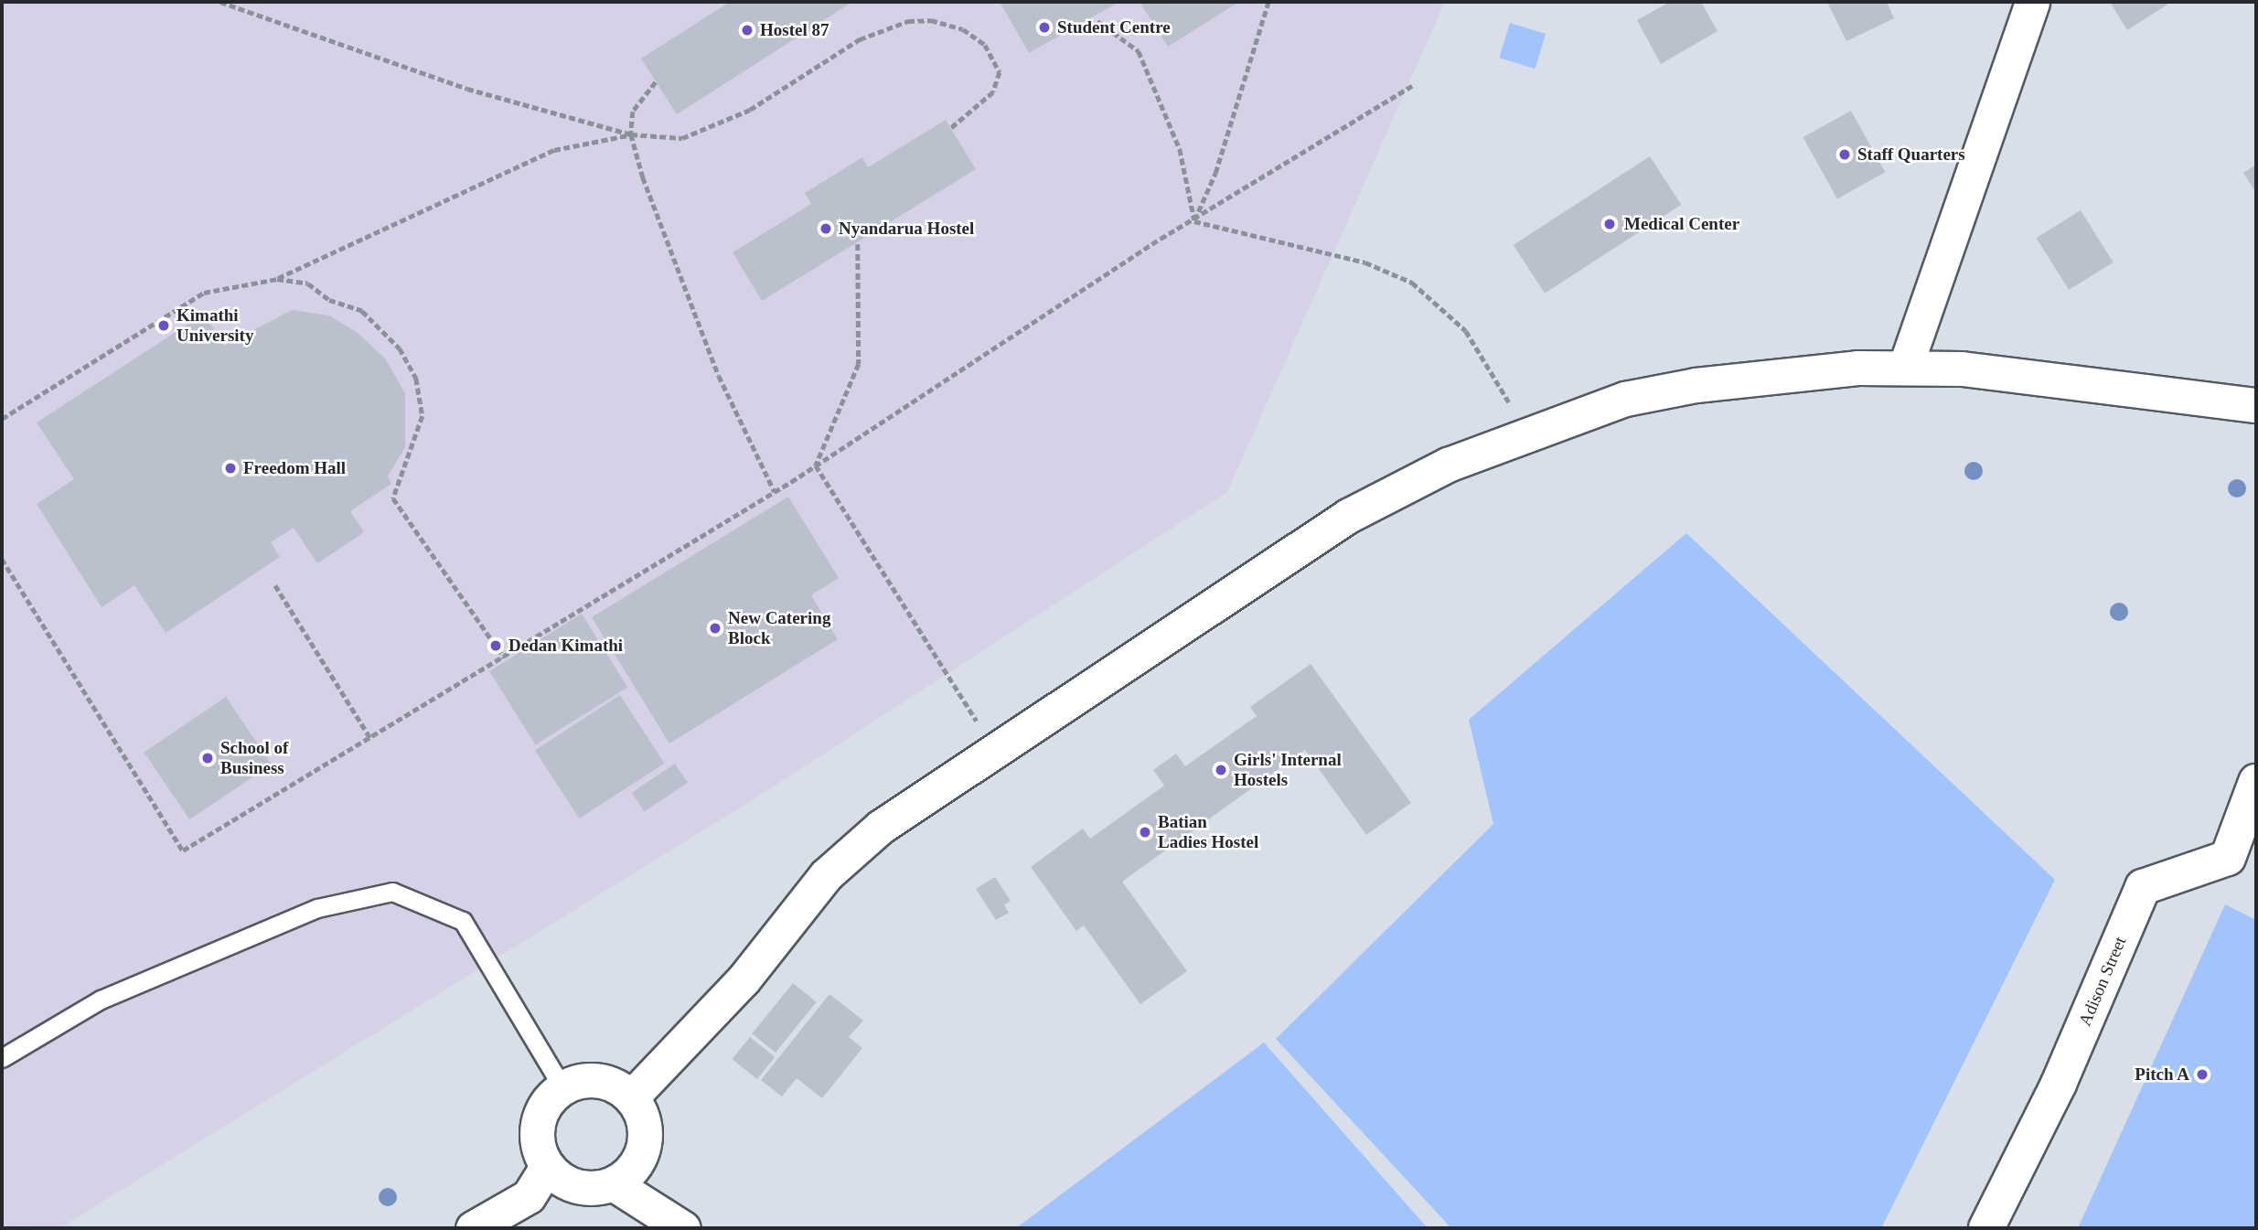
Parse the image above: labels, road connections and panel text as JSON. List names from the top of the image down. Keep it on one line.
{"streets":{"street":["Adison Street"]},"places":["Student Centre","Hostel 87","Staff Quarters","Medical Center","Nyandarua Hostel","Kimathi University","Freedom Hall","New Catering Block","Dedan Kimathi","School of Business","Girls' Internal Hostels","Batian Ladies Hostel","Pitch A"]}
